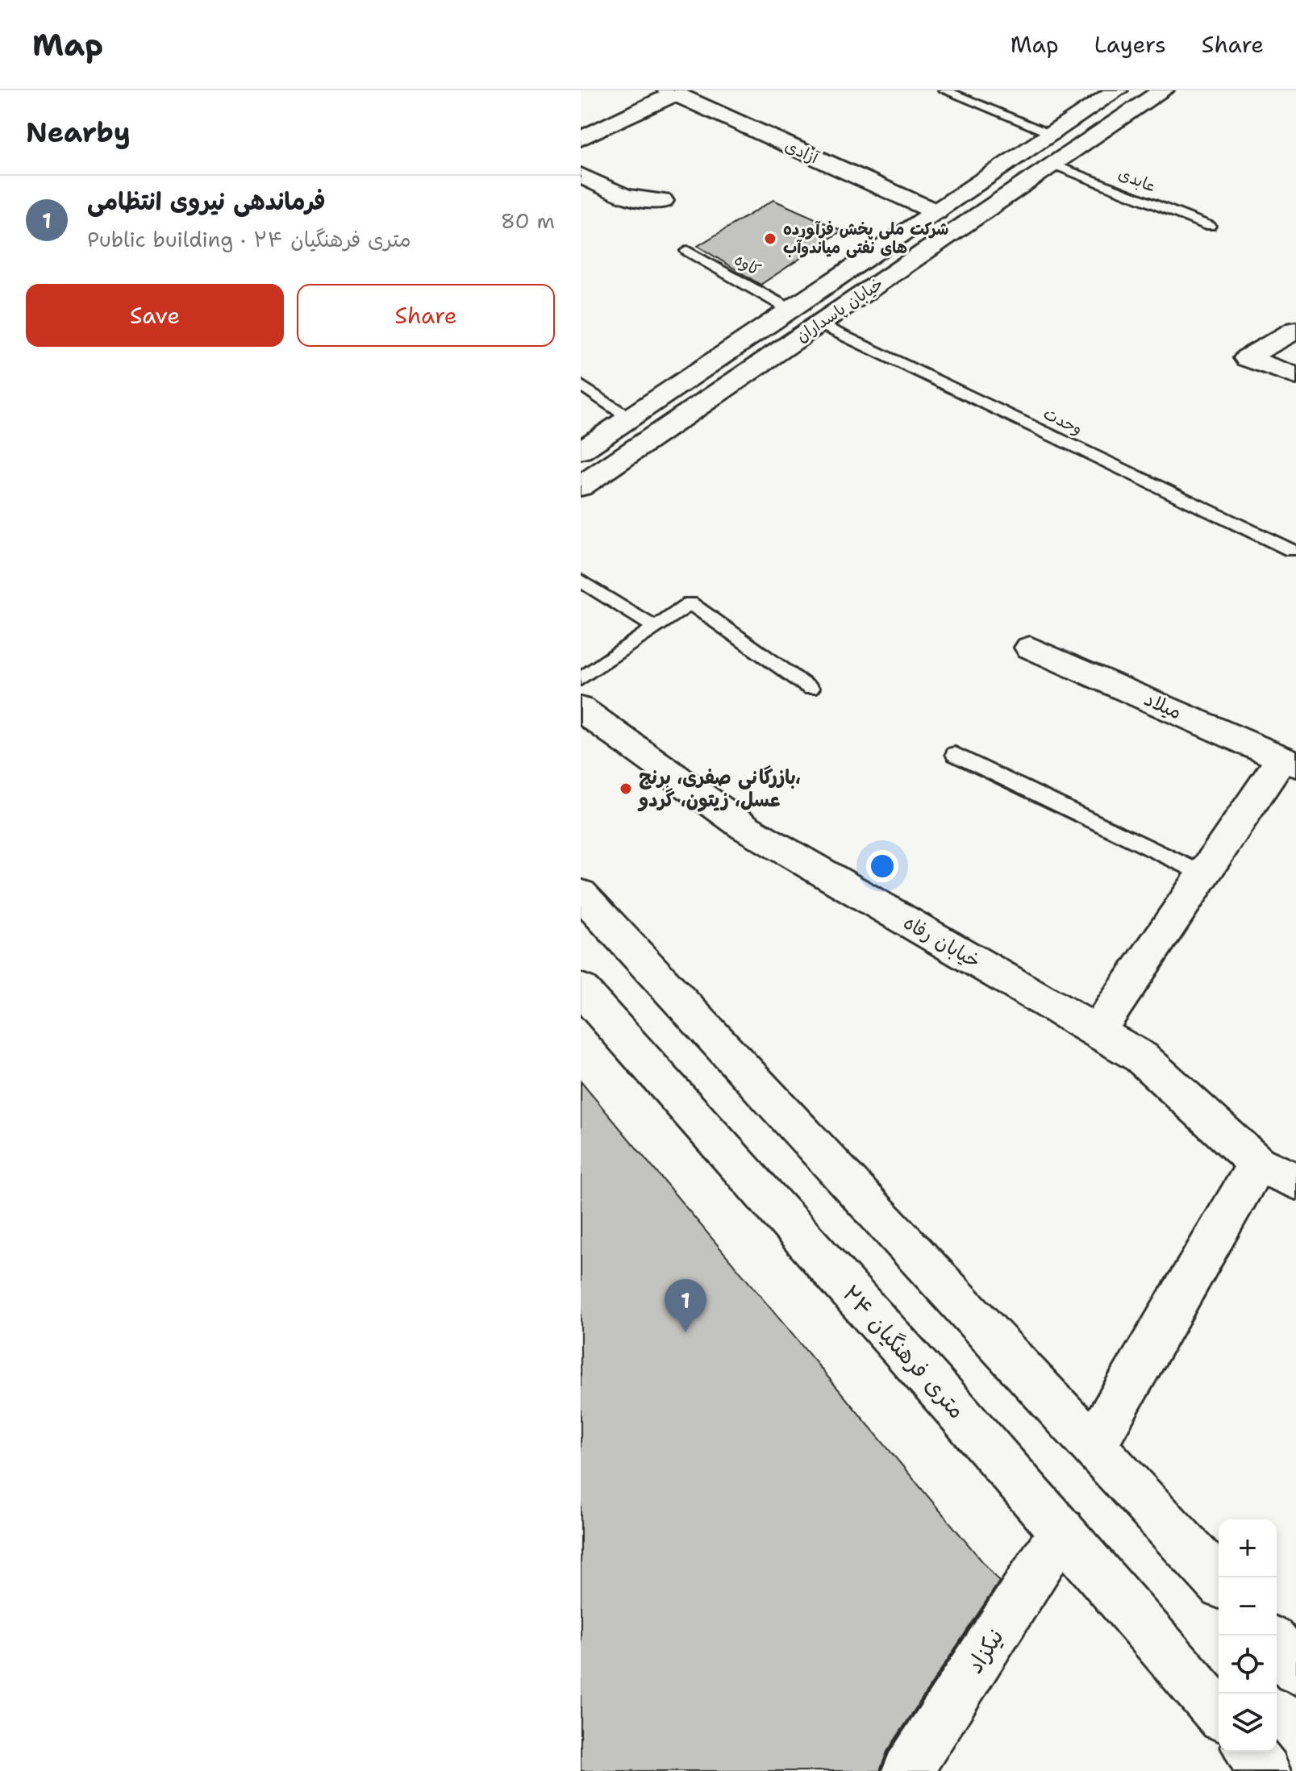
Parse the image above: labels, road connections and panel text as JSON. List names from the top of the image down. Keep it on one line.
{"streets":{"main road":["آزادی","خیابان پاسداران","میلاد","خیابان رفاه","۲۴ متری فرهنگیان","نیکزاد"],"lane":["عابدی","کاوه","وحدت"]},"crossings":[["آزادی","خیابان پاسداران"],["عابدی","خیابان پاسداران"],["کاوه","خیابان پاسداران"],["خیابان پاسداران","وحدت"],["۲۴ متری فرهنگیان","نیکزاد"]],"places":["شرکت ملی پخش فرآورده های نفتی میاندوآب","بازرگانی صفری، برنج، عسل، زیتون، گردو"],"page":{"header":"Map","nav":["Map","Layers","Share"],"heading":"Nearby","list":[{"mark":"1","name":"فرماندهی نیروی انتظامی","note":"Public building · ۲۴ متری فرهنگیان","value":"80 m"}],"buttons":["Save","Share"],"pins":"1","map_buttons":["+","−"]}}
